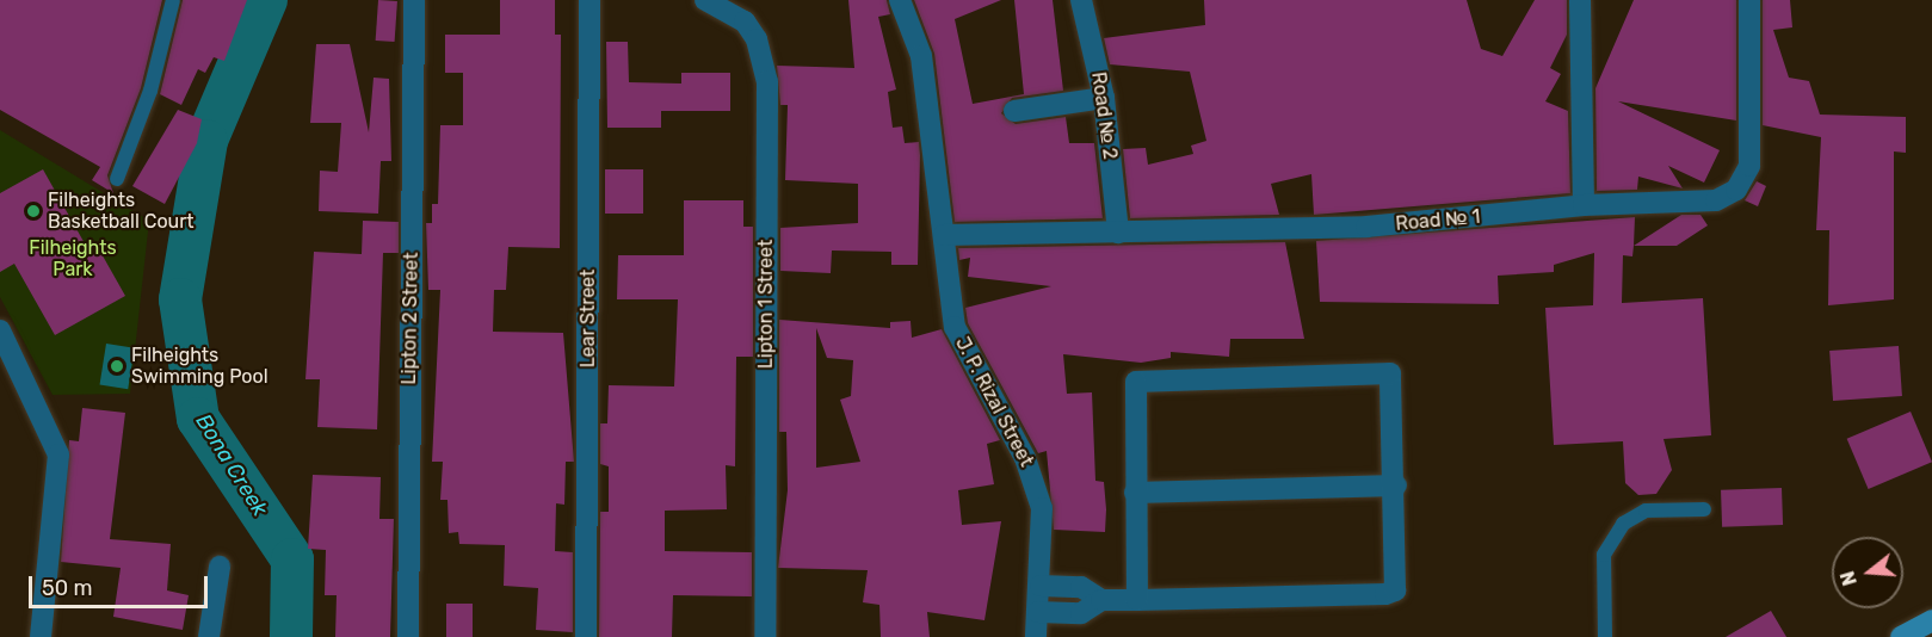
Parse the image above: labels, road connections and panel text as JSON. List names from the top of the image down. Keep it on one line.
{"streets":{"street":["Road № 2","Road № 1","Lipton 1 Street","Lipton 2 Street","Lear Street","J. P. Rizal Street"]},"crossings":[["Road № 2","Road № 1"],["Road № 1","J. P. Rizal Street"]],"water":["Bona Creek"],"parks":["Filheights Park"],"places":["Filheights Basketball Court","Filheights Swimming Pool"],"scale_bar":"50 m","north":"left"}
